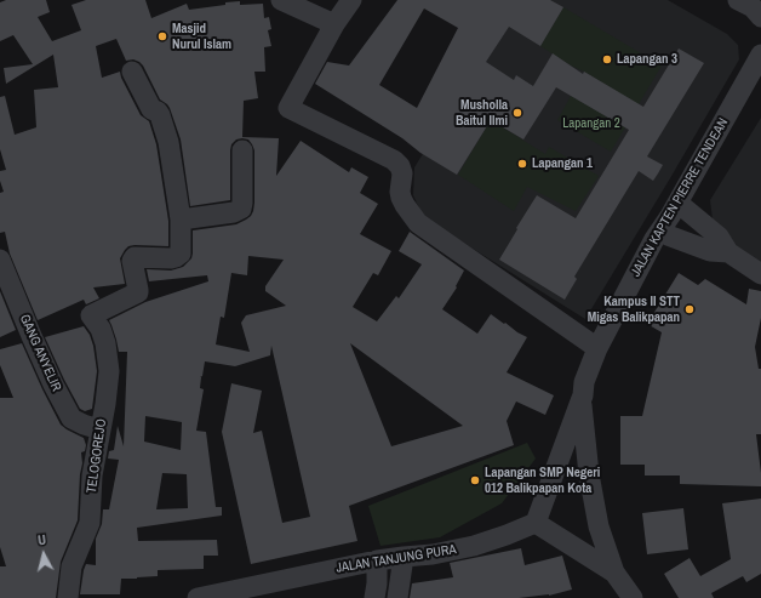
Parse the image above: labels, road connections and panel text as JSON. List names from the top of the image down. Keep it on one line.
{"streets":{"street":["JALAN KAPTEN PIERRE TENDEAN","GANG ANYELIR","TELOGOREJO","JALAN TANJUNG PURA"]},"crossings":[["JALAN KAPTEN PIERRE TENDEAN","JALAN TANJUNG PURA"],["GANG ANYELIR","TELOGOREJO"]],"parks":["Lapangan 2"],"places":["Masjid Nurul Islam","Lapangan 3","Musholla Baitul Ilmi","Lapangan 1","Kampus II STT Migas Balikpapan","Lapangan SMP Negeri 012 Balikpapan Kota"],"north":"top"}
